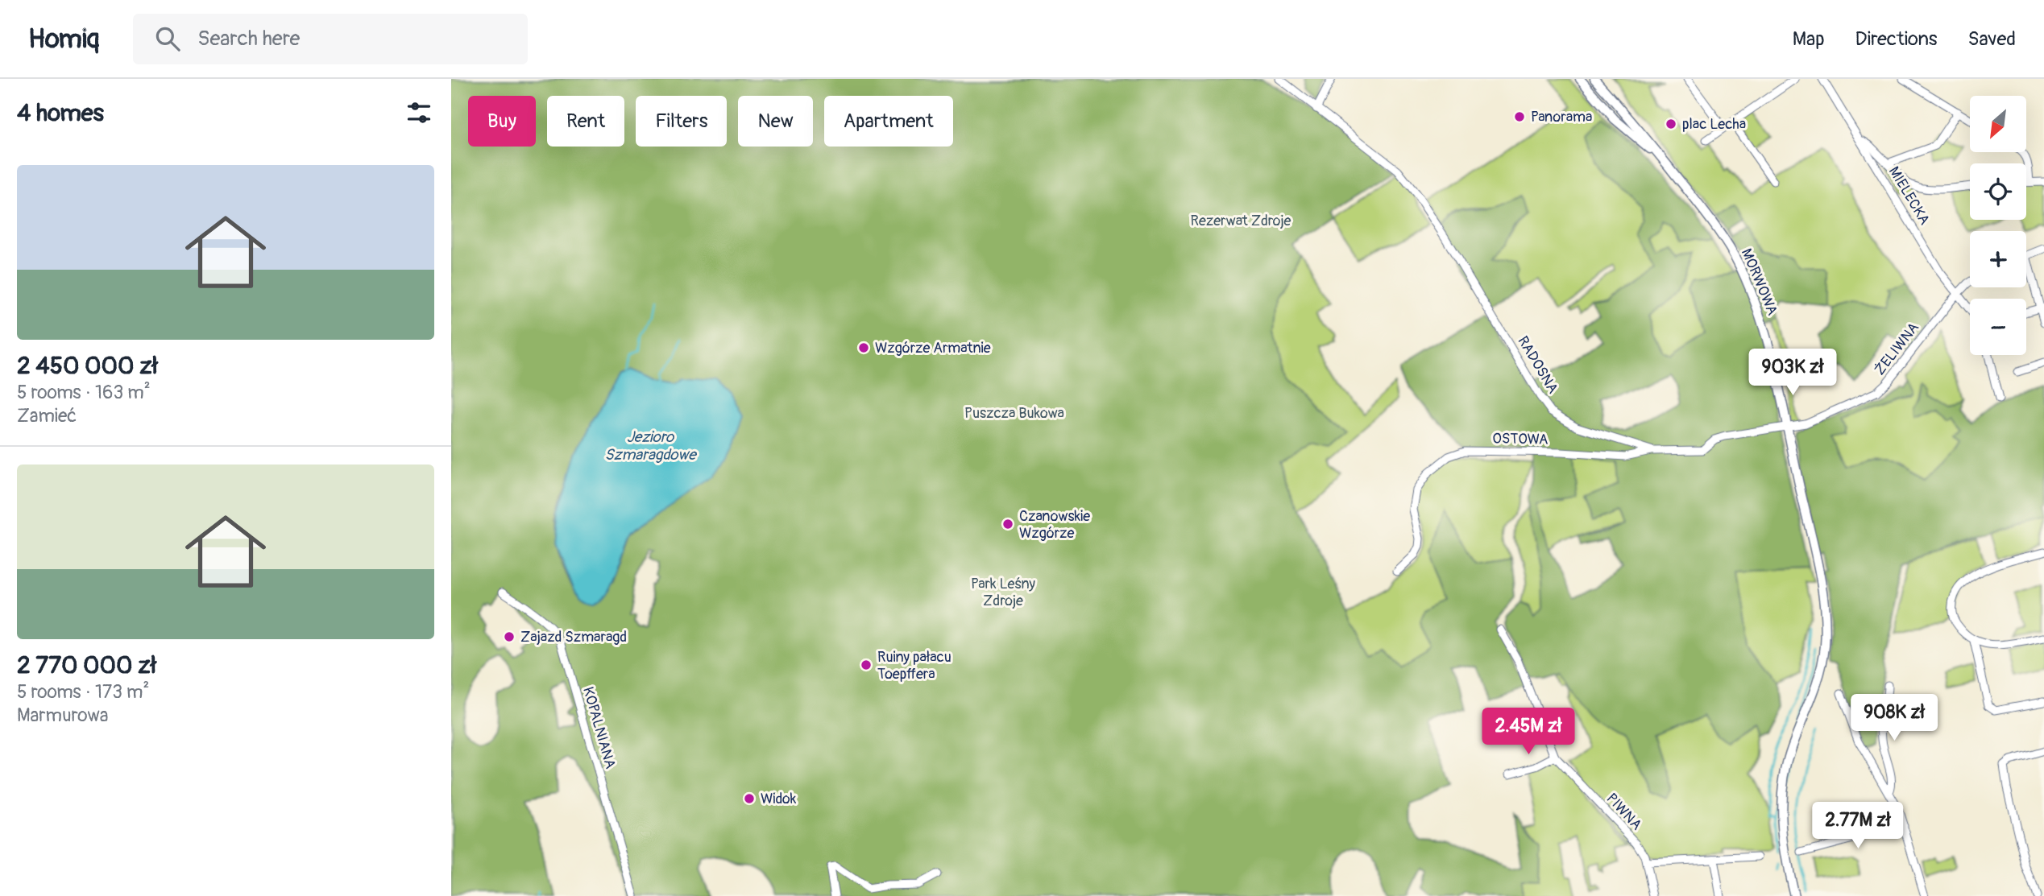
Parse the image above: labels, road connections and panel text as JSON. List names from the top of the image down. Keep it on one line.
{"streets":{"main road":["MORWOWA"],"street":["MIELECKA","ŻELIWNA","RADOSNA","OSTOWA","KOPALNIANA","PIWNA"]},"crossings":[["MIELECKA","ŻELIWNA"],["MORWOWA","ŻELIWNA"],["MORWOWA","RADOSNA"],["ŻELIWNA","RADOSNA"],["RADOSNA","OSTOWA"]],"water":["Jezioro Szmaragdowe"],"parks":["Rezerwat Zdroje","Puszcza Bukowa","Park Leśny Zdroje"],"places":["Panorama","plac Lecha","Wzgórze Armatnie","Czanowskie Wzgórze","Zajazd Szmaragd","Ruiny pałacu Toepffera","Widok"],"north":"bottom left","page":{"header":"Homiq","search":"Search here","nav":["Map","Directions","Saved"],"heading":"4 homes","map_buttons":["+","−"],"chip":["Buy","Rent","Filters","New","Apartment"],"list":[{"name":"2 450 000 zł","note":"5 rooms · 163 m² · Zamieć"},{"name":"2 770 000 zł","note":"5 rooms · 173 m² · Marmurowa"}],"price":["903K zł","908K zł","2.45M zł","2.77M zł"]}}
